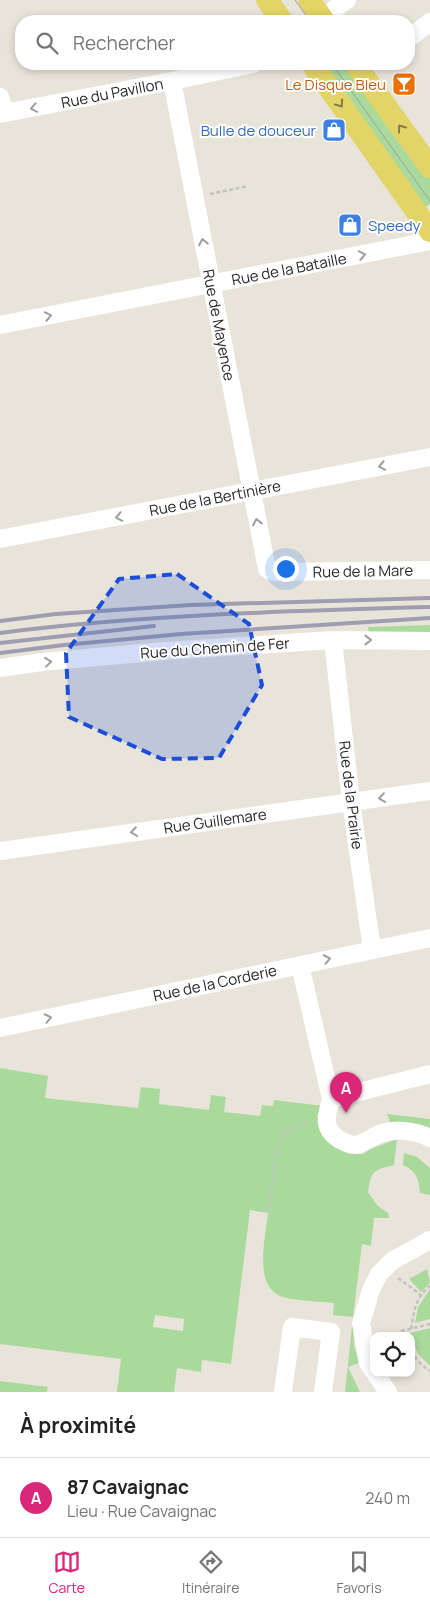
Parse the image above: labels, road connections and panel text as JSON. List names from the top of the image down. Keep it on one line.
{"streets":{"street":["Rue du Pavillon","Rue de la Bataille","Rue de Mayence","Rue de la Bertinière","Rue de la Mare","Rue du Chemin de Fer","Rue de la Prairie","Rue Guillemare","Rue de la Corderie"]},"crossings":[["Rue du Pavillon","Rue de Mayence"],["Rue de la Bataille","Rue de Mayence"],["Rue de Mayence","Rue de la Bertinière"],["Rue de Mayence","Rue de la Mare"],["Rue du Chemin de Fer","Rue de la Prairie"],["Rue de la Prairie","Rue Guillemare"],["Rue de la Prairie","Rue de la Corderie"]],"one_way":["Rue du Pavillon","Rue de la Bataille","Rue de la Bertinière","Rue du Chemin de Fer","Rue Guillemare","Rue de la Corderie"],"places":{"bar":["Le Disque Bleu"],"shop":["Bulle de douceur","Speedy"]},"page":{"search":"Rechercher","pins":"A","heading":"À proximité","list":[{"mark":"A","name":"87 Cavaignac","note":"Lieu · Rue Cavaignac","value":"240 m"}],"nav":["Carte","Itinéraire","Favoris"]}}
